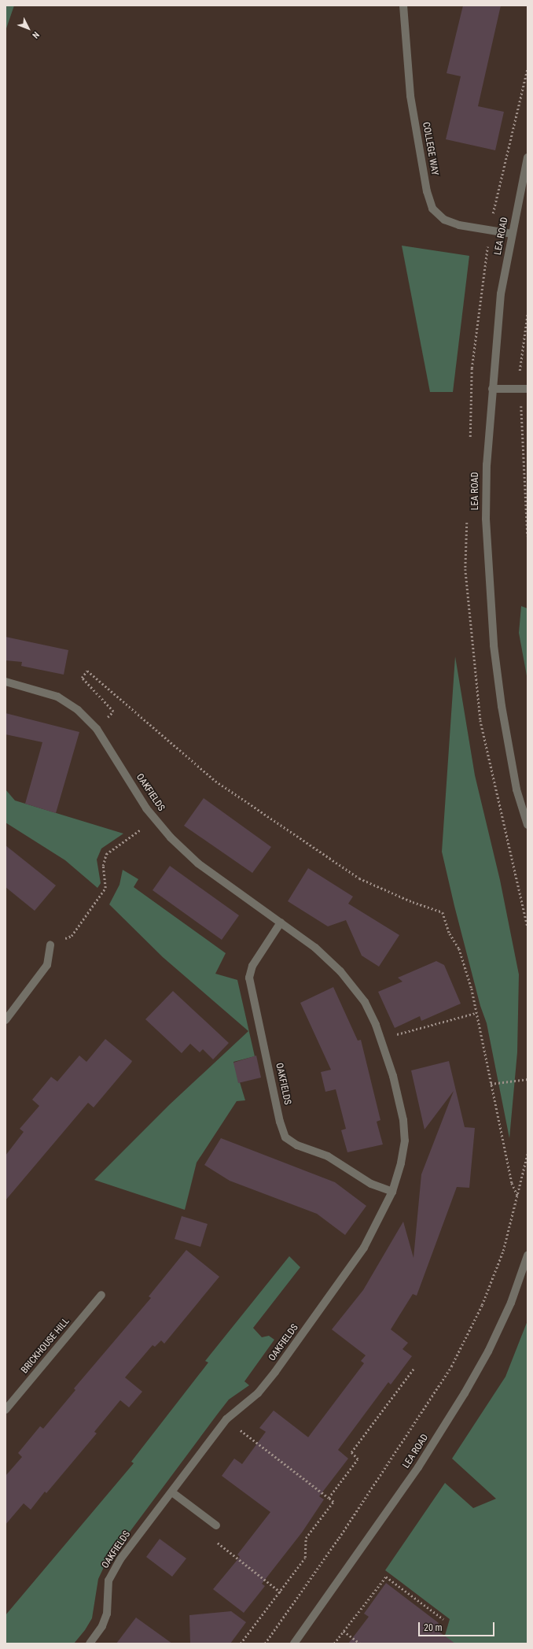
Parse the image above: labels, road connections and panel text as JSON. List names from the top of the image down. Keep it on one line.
{"streets":{"street":["COLLEGE WAY","LEA ROAD","OAKFIELDS","BRICKHOUSE HILL"]},"crossings":[["COLLEGE WAY","LEA ROAD"]],"scale_bar":"20 m","north":"bottom right"}
